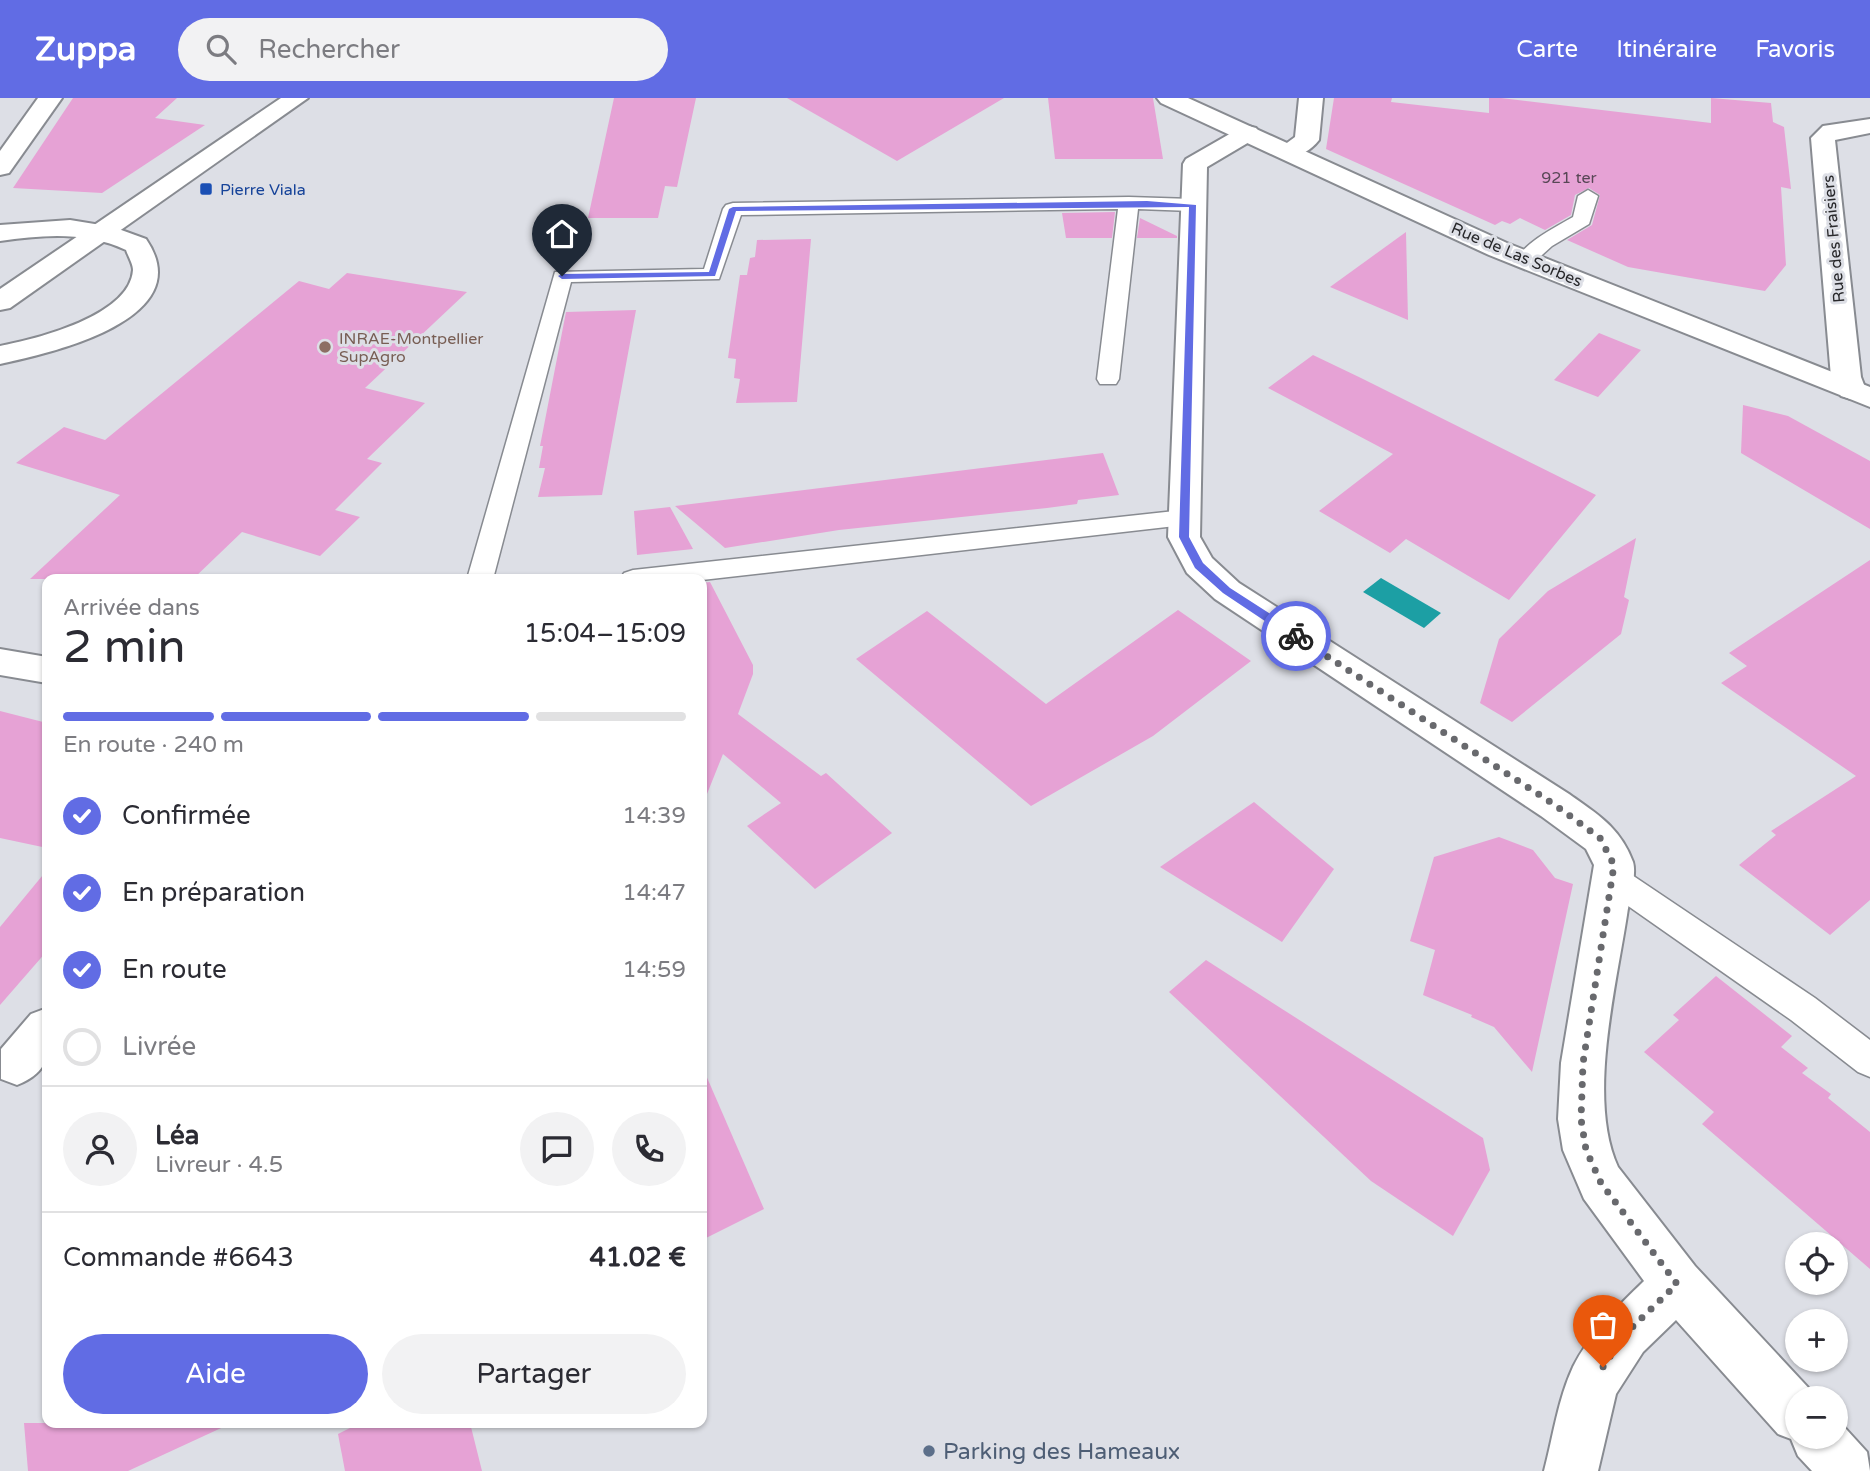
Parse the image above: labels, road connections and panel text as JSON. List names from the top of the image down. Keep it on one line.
{"streets":{"street":["Rue des Fraisiers","Rue de Las Sorbes"]},"crossings":[["Rue des Fraisiers","Rue de Las Sorbes"]],"places":{"transit":["Pierre Viala"],"other":["INRAE-Montpellier SupAgro","Parking des Hameaux"]},"house_numbers":["921 ter"],"page":{"header":"Zuppa","search":"Rechercher","nav":["Carte","Itinéraire","Favoris"],"heading":["2 min","Arrivée dans","15:04–15:09"],"panel":["Léa","Livreur · 4.5","Commande #6643","41.02 €"],"bar":"En route · 240 m","list":[["Confirmée","14:39"],["En préparation","14:47"],["En route","14:59"],"Livrée"],"map_buttons":["+","−"],"buttons":["Aide","Partager"]}}
